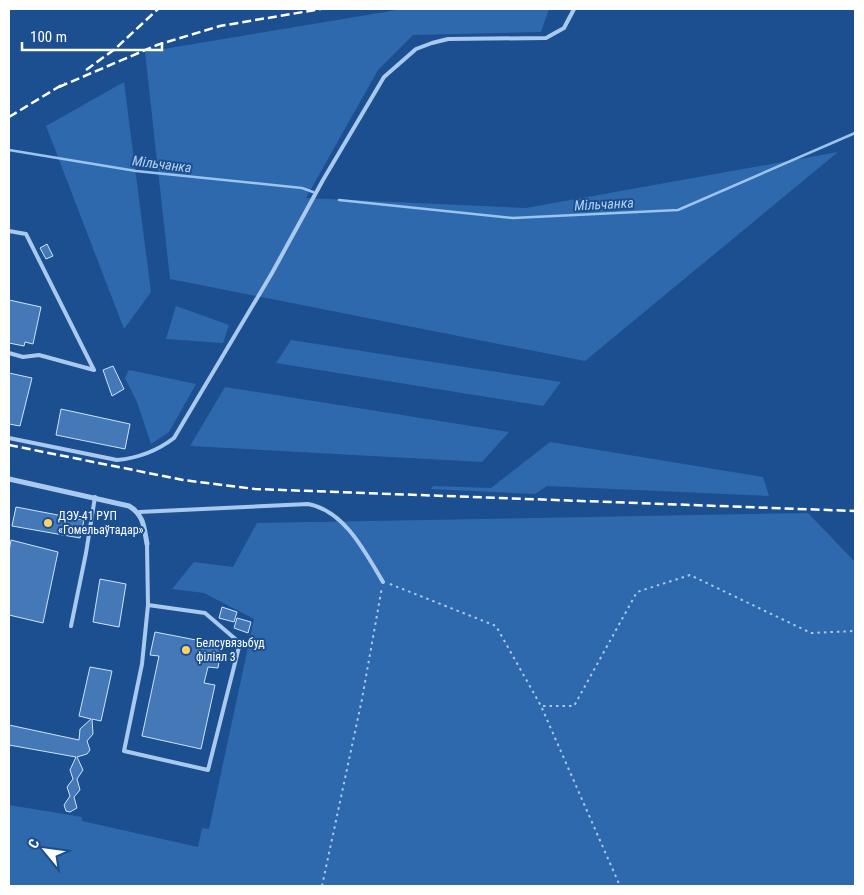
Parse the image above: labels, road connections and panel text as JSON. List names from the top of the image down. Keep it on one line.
{"water":["Мільчанка"],"places":["ДЭУ-41 РУП «Гомельаўтадар»","Белсувязьбуд філіял 3"],"scale_bar":"100 m","north":"top left"}
